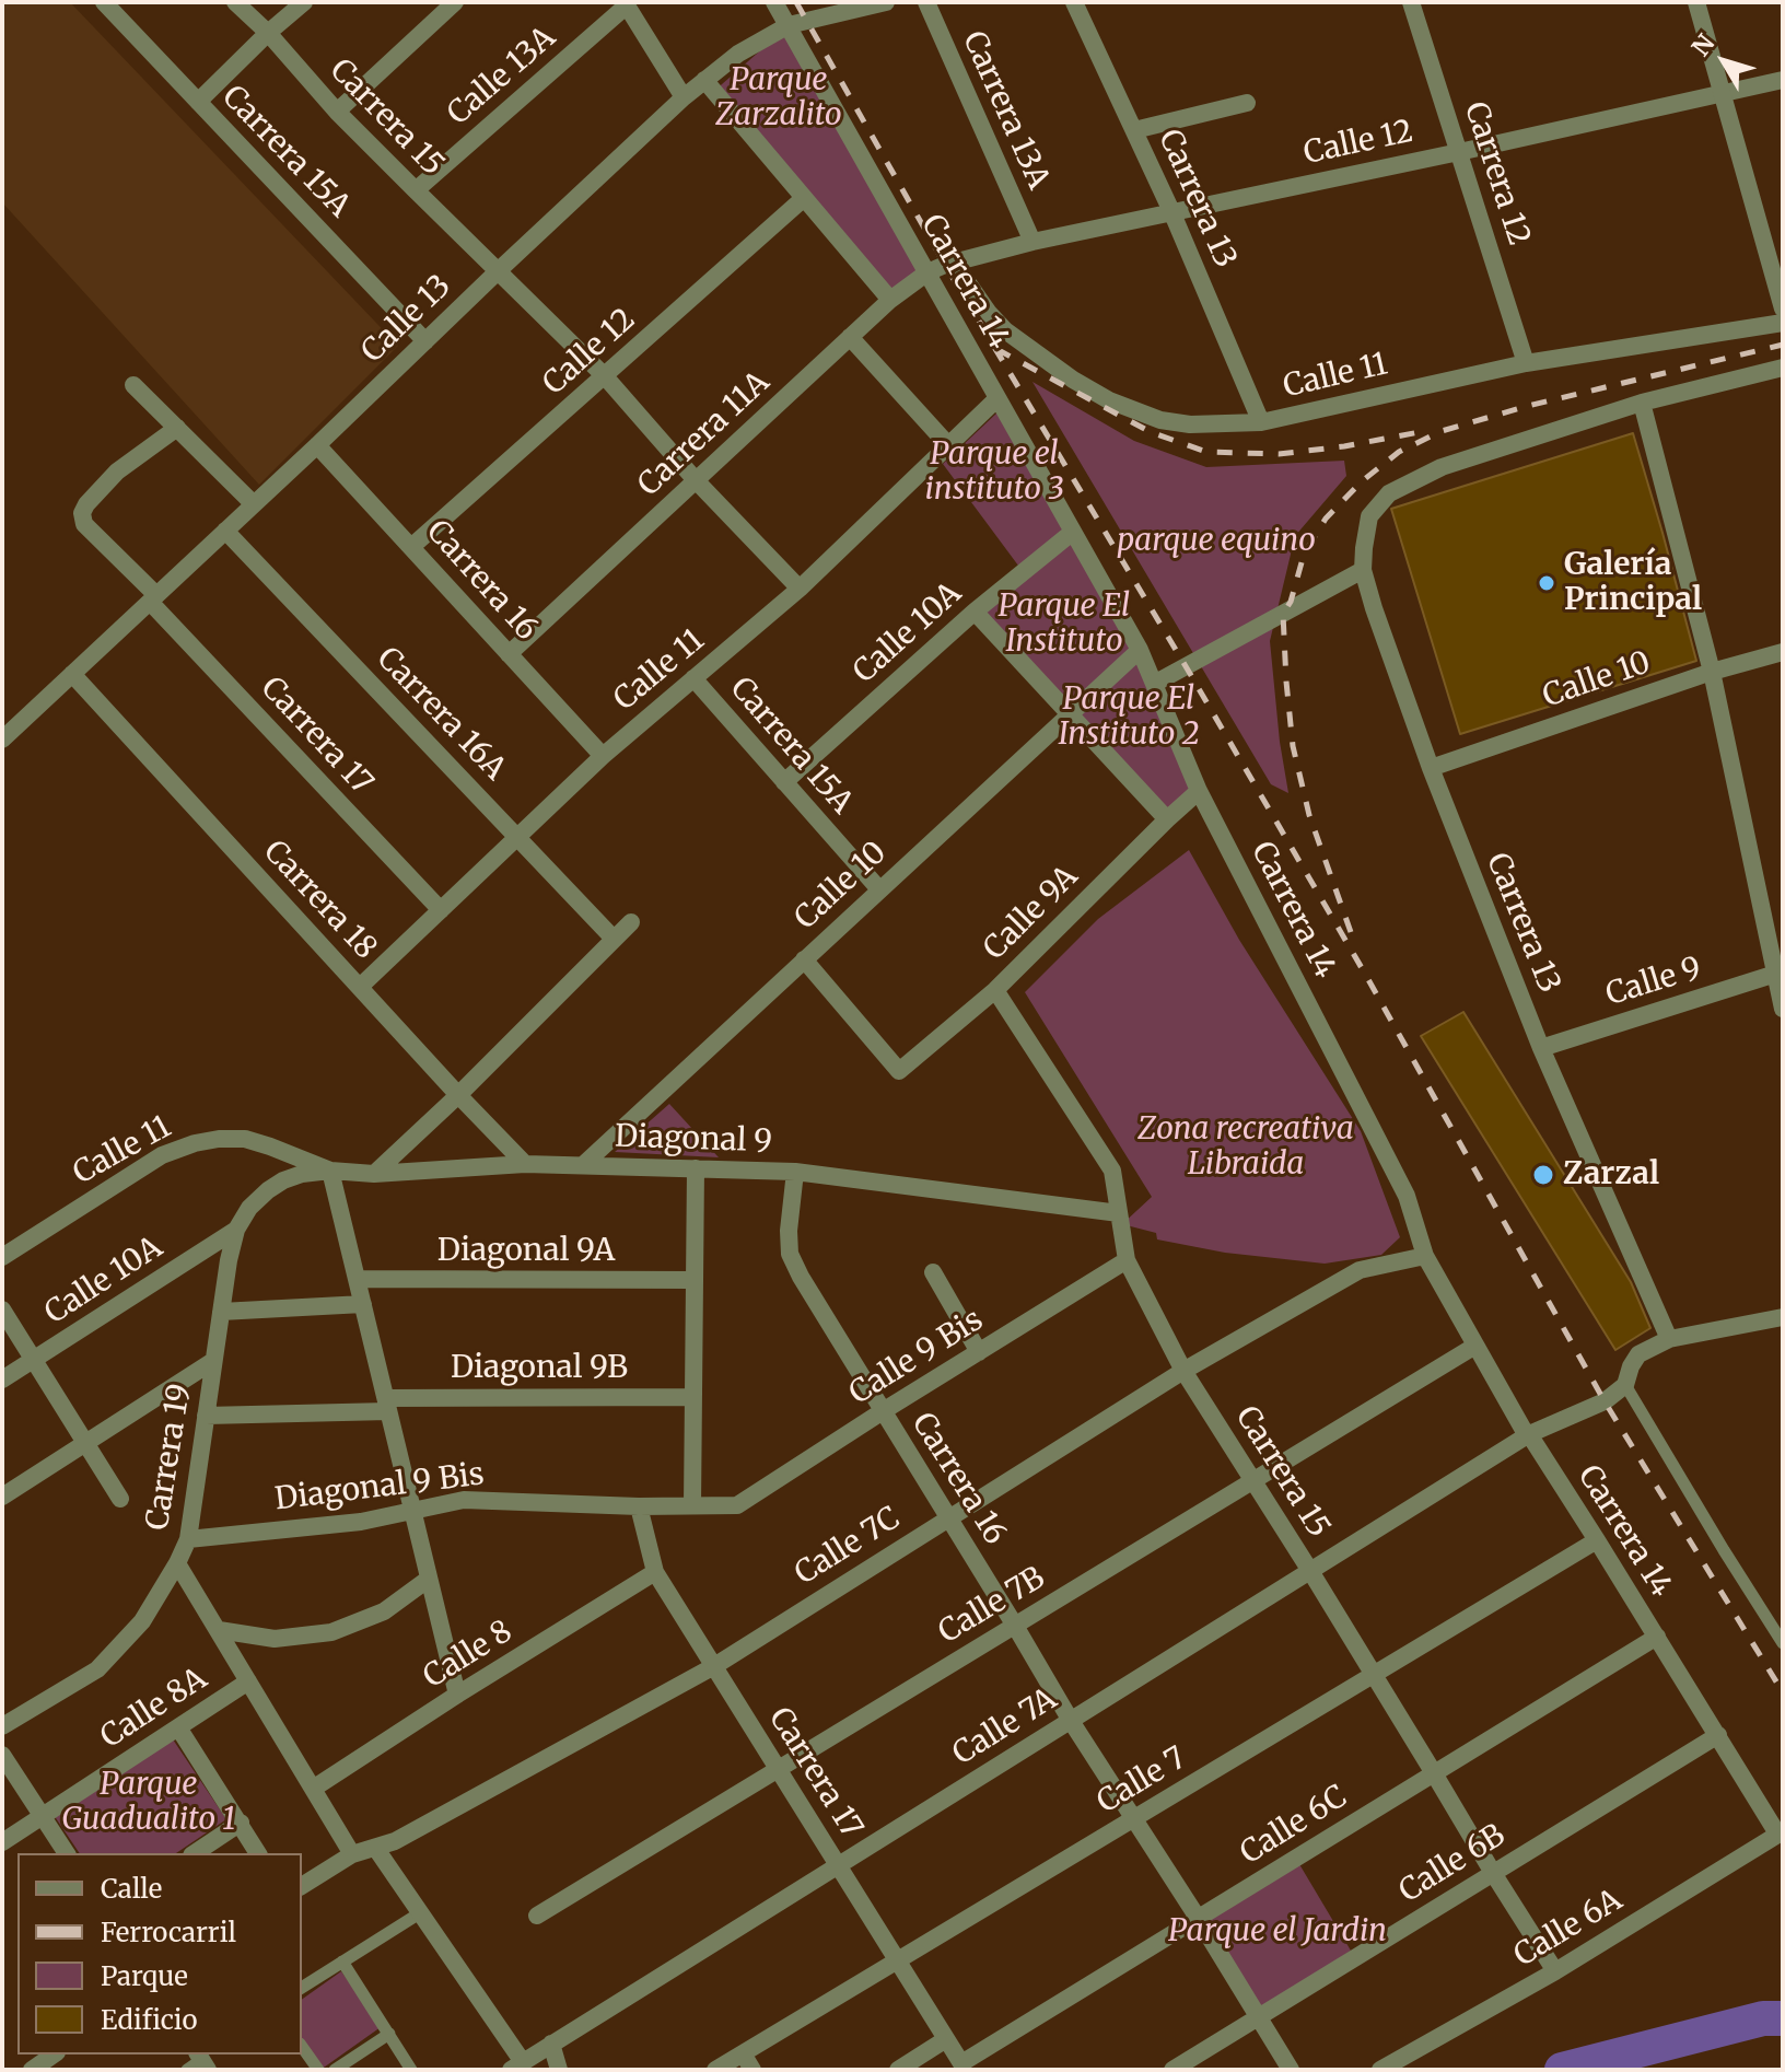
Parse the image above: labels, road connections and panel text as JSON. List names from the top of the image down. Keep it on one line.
{"streets":{"street":["Calle 13A","Carrera 13A","Carrera 15","Calle 12","Carrera 15A","Carrera 12","Carrera 13","Carrera 14","Calle 13","Calle 11","Carrera 11A","Carrera 16","Calle 10A","Calle 10","Carrera 16A","Carrera 17","Carrera 18","Calle 9A","Calle 9","Diagonal 9","Diagonal 9A","Calle 9 Bis","Diagonal 9B","Carrera 19","Diagonal 9 Bis","Calle 7C","Calle 7B","Calle 8","Calle 8A","Calle 7A","Calle 7","Calle 6C","Calle 6B","Calle 6A"]},"crossings":[["Calle 13A","Carrera 15"],["Carrera 13A","Calle 12"],["Carrera 15","Calle 12"],["Carrera 15","Calle 13"],["Carrera 15","Calle 9A"],["Carrera 15","Diagonal 9"],["Carrera 15","Calle 9 Bis"],["Carrera 15","Calle 7C"],["Carrera 15","Calle 7B"],["Carrera 15","Calle 7A"],["Carrera 15","Calle 7"],["Carrera 15","Calle 6C"],["Carrera 15","Calle 6B"],["Carrera 15","Calle 6A"],["Calle 12","Carrera 12"],["Calle 12","Carrera 13"],["Calle 12","Calle 11"],["Calle 12","Carrera 11A"],["Calle 12","Carrera 16"],["Carrera 15A","Calle 13"],["Carrera 15A","Calle 11"],["Carrera 15A","Calle 10A"],["Carrera 15A","Calle 10"],["Carrera 12","Calle 11"],["Carrera 13","Calle 11"],["Carrera 13","Calle 10"],["Carrera 13","Calle 9"],["Carrera 14","Calle 13"],["Carrera 14","Calle 11"],["Carrera 14","Carrera 11A"],["Carrera 14","Calle 10A"],["Carrera 14","Calle 10"],["Carrera 14","Calle 9A"],["Carrera 14","Calle 7C"],["Carrera 14","Calle 7B"],["Carrera 14","Calle 7A"],["Carrera 14","Calle 7"],["Carrera 14","Calle 6C"],["Carrera 14","Calle 6B"],["Carrera 14","Calle 6A"],["Calle 13","Carrera 16"],["Calle 13","Carrera 16A"],["Calle 13","Carrera 17"],["Calle 13","Carrera 18"],["Calle 11","Carrera 11A"],["Calle 11","Carrera 16"],["Calle 11","Carrera 16A"],["Calle 11","Carrera 17"],["Calle 11","Carrera 18"],["Calle 11","Diagonal 9"],["Carrera 11A","Carrera 16"],["Carrera 16","Diagonal 9"],["Carrera 16","Calle 9 Bis"],["Carrera 16","Calle 7C"],["Carrera 16","Calle 7B"],["Carrera 16","Calle 7A"],["Carrera 16","Calle 7"],["Carrera 16","Calle 6C"],["Carrera 16","Calle 6B"],["Calle 10A","Carrera 19"],["Calle 10","Calle 9A"],["Calle 10","Diagonal 9"],["Carrera 17","Diagonal 9 Bis"],["Carrera 17","Calle 7C"],["Carrera 17","Calle 7B"],["Carrera 17","Calle 8"],["Carrera 17","Calle 7A"],["Carrera 17","Calle 7"],["Carrera 17","Calle 6C"],["Carrera 18","Diagonal 9"],["Diagonal 9","Carrera 19"],["Calle 9 Bis","Diagonal 9 Bis"],["Diagonal 9B","Carrera 19"],["Carrera 19","Diagonal 9 Bis"],["Carrera 19","Calle 7C"],["Carrera 19","Calle 8"],["Carrera 19","Calle 8A"]],"parks":["Parque Zarzalito","Parque el instituto 3","parque equino","Parque El Instituto","Parque El Instituto 2","Zona recreativa Libraida","Parque Guadualito 1","Parque el Jardin"],"places":["Galería Principal","Zarzal"],"legend":["Calle","Ferrocarril","Parque","Edificio"],"north":"top left"}
